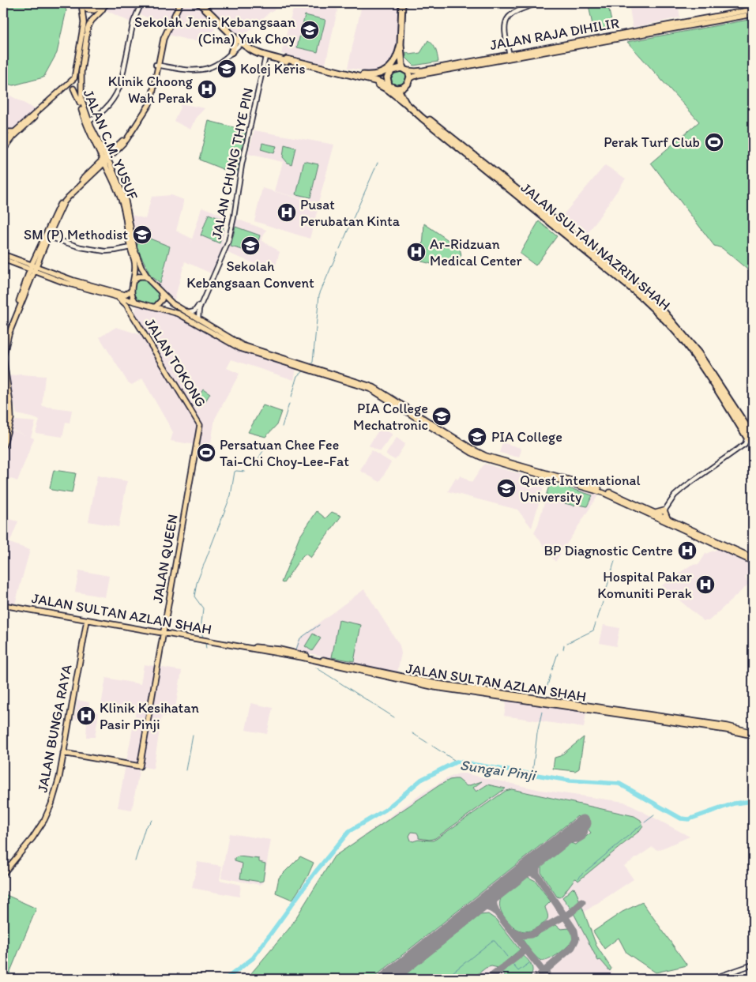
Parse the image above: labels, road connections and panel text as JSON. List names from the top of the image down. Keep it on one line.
{"streets":{"highway":["JALAN SULTAN NAZRIN SHAH"],"main road":["JALAN RAJA DIHILIR","JALAN C.M. YUSUF","JALAN TOKONG","JALAN QUEEN","JALAN SULTAN AZLAN SHAH","JALAN BUNGA RAYA"],"street":["JALAN CHUNG THYE PIN"]},"crossings":[["JALAN RAJA DIHILIR","JALAN SULTAN NAZRIN SHAH"],["JALAN TOKONG","JALAN QUEEN"],["JALAN QUEEN","JALAN SULTAN AZLAN SHAH"],["JALAN QUEEN","JALAN BUNGA RAYA"],["JALAN SULTAN AZLAN SHAH","JALAN BUNGA RAYA"]],"water":["Sungai Pinji"],"places":{"school or university":["Sekolah Jenis Kebangsaan (Cina) Yuk Choy","Kolej Keris","SM (P) Methodist","Sekolah Kebangsaan Convent","PIA College Mechatronic","PIA College","Quest International University"],"hospital":["Klinik Choong Wah Perak","Pusat Perubatan Kinta","Ar-Ridzuan Medical Center","BP Diagnostic Centre","Hospital Pakar Komuniti Perak","Klinik Kesihatan Pasir Pinji"],"sports":["Perak Turf Club","Persatuan Chee Fee Tai-Chi Choy-Lee-Fat"]}}
